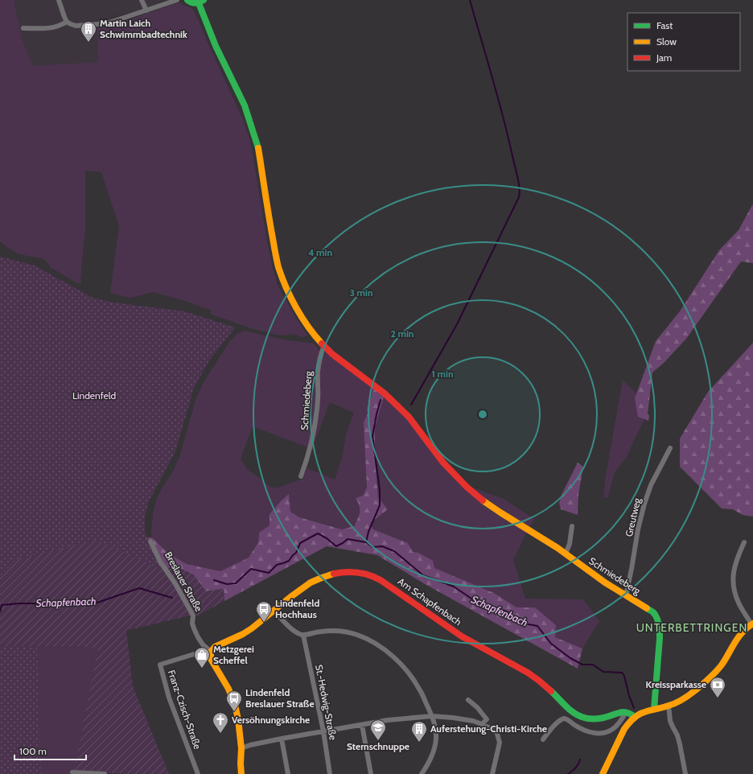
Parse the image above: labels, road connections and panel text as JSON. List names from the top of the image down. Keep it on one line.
{"streets":{"street":["Schmiedeberg","Greutweg","Breslauer Straße","Am Schapfenbach","St.-Hedwig-Straße","Franz-Czisch-Straße"]},"crossings":[["Schmiedeberg","Greutweg"],["Breslauer Straße","Am Schapfenbach"],["Breslauer Straße","Franz-Czisch-Straße"],["Am Schapfenbach","Franz-Czisch-Straße"]],"districts":["UNTERBETTRINGEN"],"water":["Schapfenbach"],"parks":["Lindenfeld"],"places":{"building":["Martin Laich Schwimmbadtechnik","Auferstehung-Christi-Kirche"],"bus stop":["Lindenfeld Hochhaus","Lindenfeld Breslauer Straße"],"shop":["Metzgerei Scheffel"],"bank":["Kreissparkasse"],"church":["Versöhnungskirche"],"school or university":["Sternschnuppe"]},"legend":["Fast","Slow","Jam"],"scale_bar":"100 m","rings":["4 min","3 min","2 min","1 min"]}
